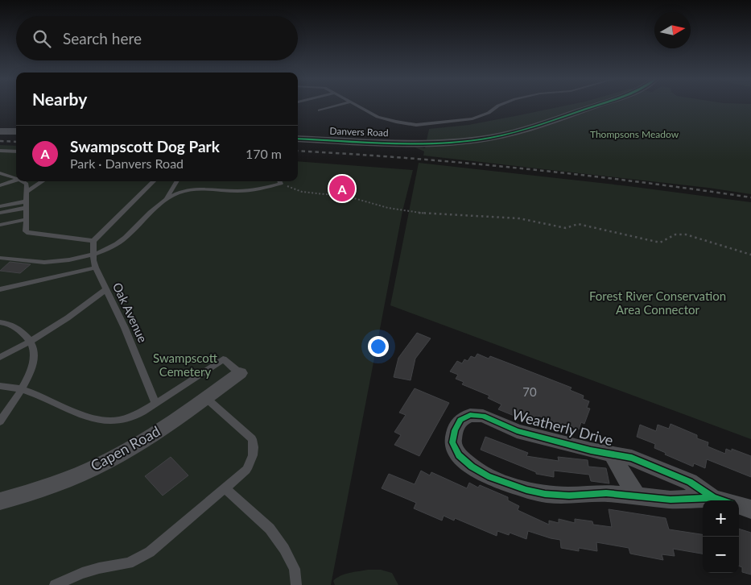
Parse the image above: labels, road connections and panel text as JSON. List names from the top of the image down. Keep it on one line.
{"streets":{"street":["Danvers Road","Weatherly Drive","Capen Road"],"lane":["Oak Avenue"]},"parks":["Thompsons Meadow","Forest River Conservation Area Connector","Swampscott Cemetery"],"house_numbers":["70"],"north":"right","page":{"search":"Search here","heading":"Nearby","list":[{"mark":"A","name":"Swampscott Dog Park","note":"Park · Danvers Road","value":"170 m"}],"pins":"A","map_buttons":["+","−"]}}
